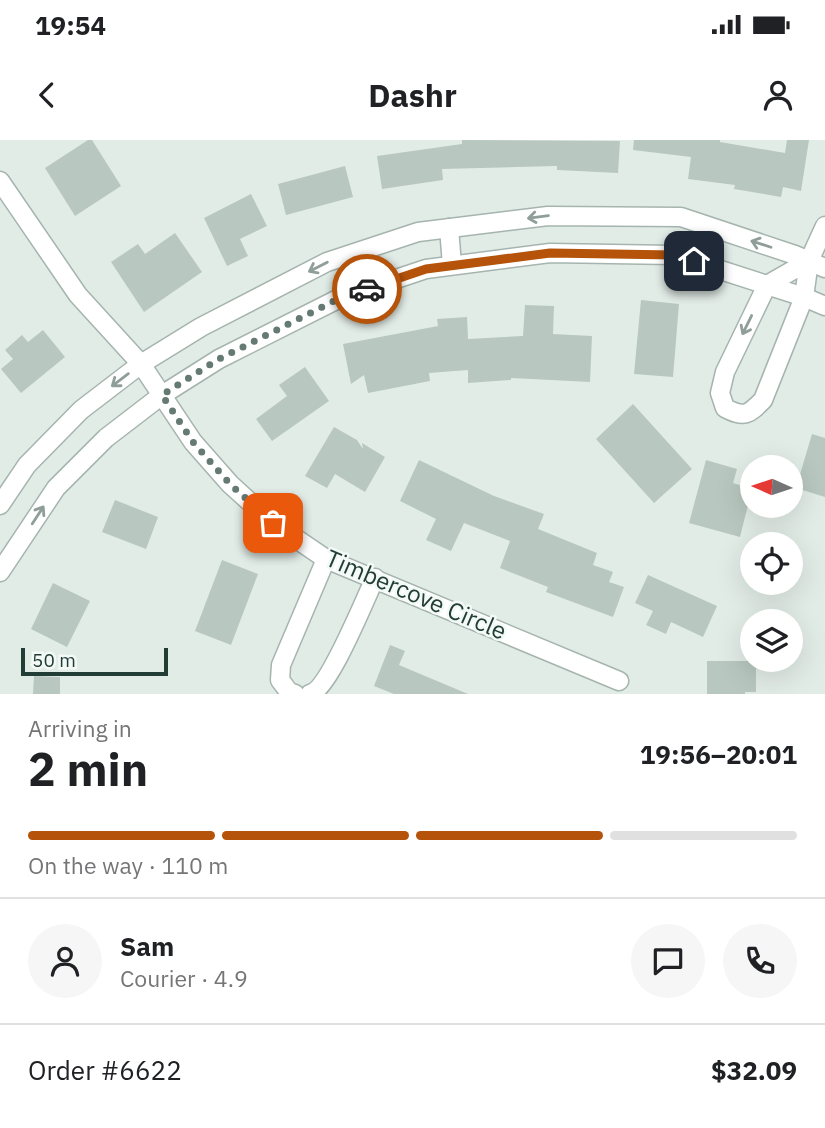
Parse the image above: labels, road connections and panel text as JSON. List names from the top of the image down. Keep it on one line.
{"streets":{"street":["Timbercove Circle"]},"scale_bar":"50 m","north":"left","page":{"status":"19:54","header":"Dashr","scale":"50 m","heading":["2 min","Arriving in","19:56–20:01"],"panel":["Sam","Courier · 4.9","Order #6622","$32.09"],"bar":"On the way · 110 m"}}
